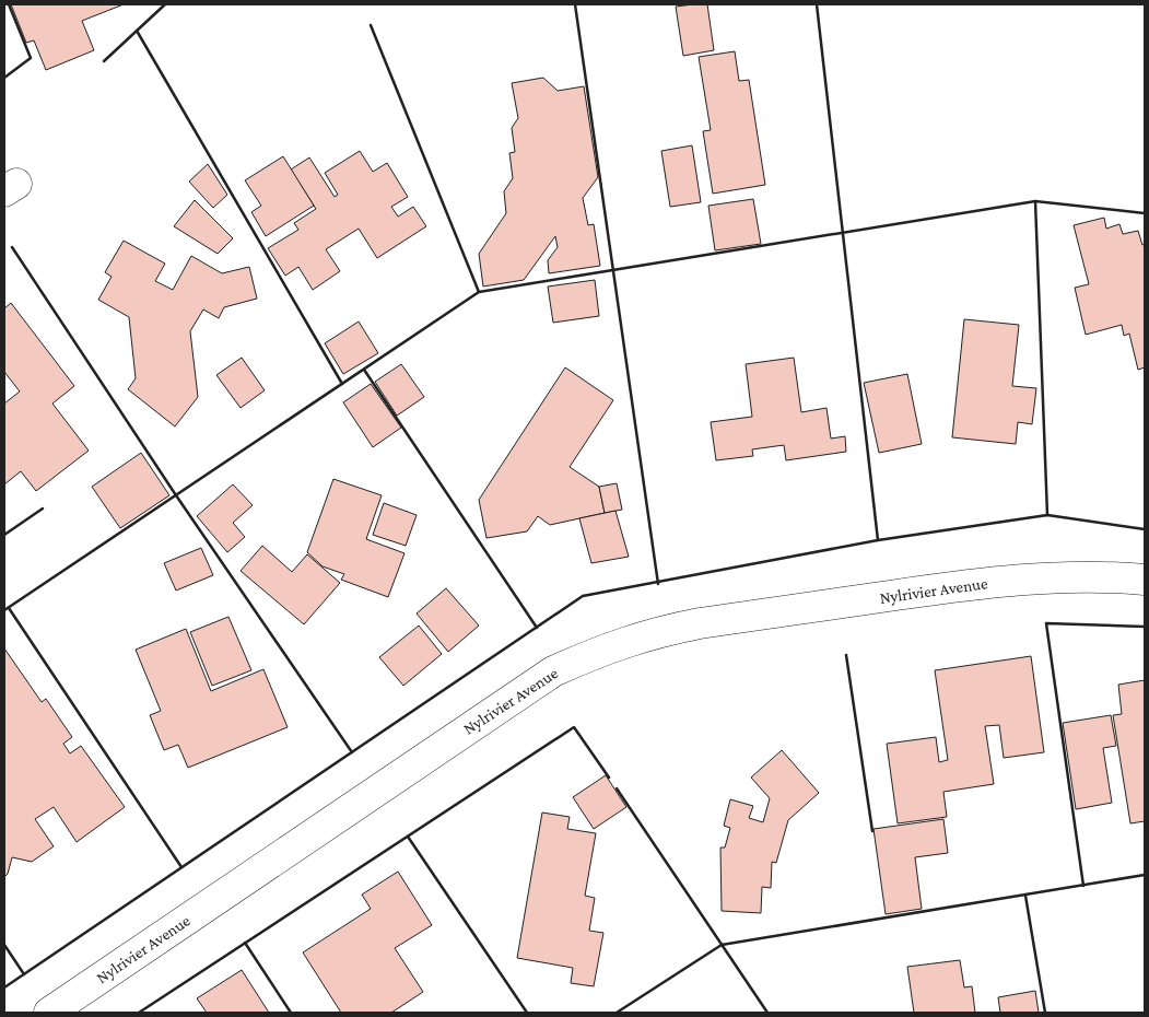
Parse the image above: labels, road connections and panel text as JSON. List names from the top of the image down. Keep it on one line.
{"streets":{"street":["Nylrivier Avenue"]}}
